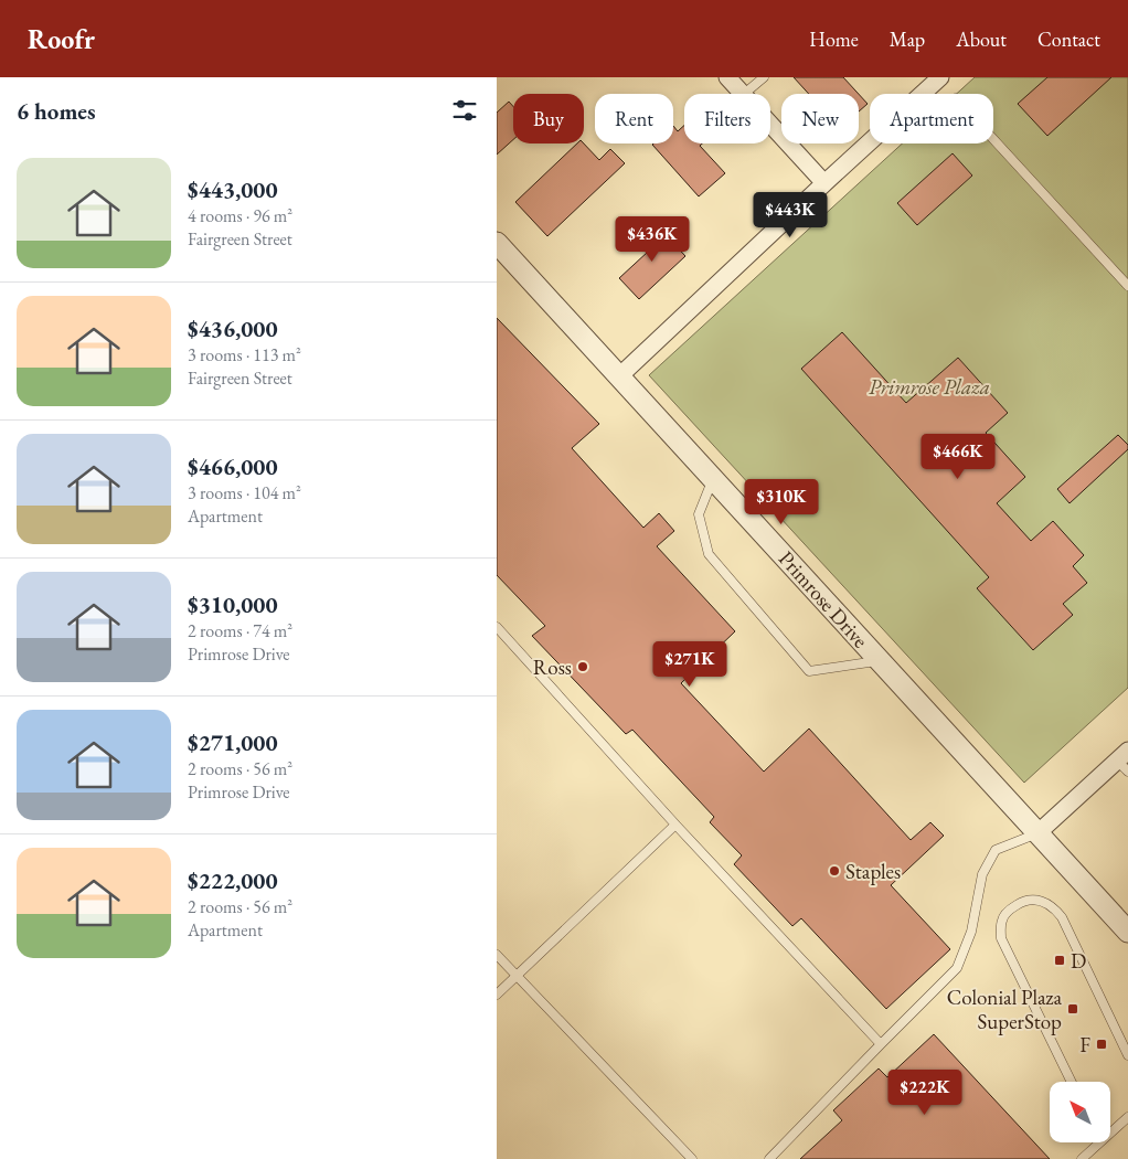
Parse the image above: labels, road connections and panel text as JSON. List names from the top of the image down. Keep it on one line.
{"streets":{"street":["Primrose Drive"]},"parks":["Primrose Plaza"],"places":{"other":["Ross","Staples"],"transit":["D","Colonial Plaza SuperStop","F"]},"north":"top left","page":{"header":"Roofr","nav":["Home","Map","About","Contact"],"heading":"6 homes","chip":["Buy","Rent","Filters","New","Apartment"],"list":[{"name":"$443,000","note":"4 rooms · 96 m² · Fairgreen Street"},{"name":"$436,000","note":"3 rooms · 113 m² · Fairgreen Street"},{"name":"$466,000","note":"3 rooms · 104 m² · Apartment"},{"name":"$310,000","note":"2 rooms · 74 m² · Primrose Drive"},{"name":"$271,000","note":"2 rooms · 56 m² · Primrose Drive"},{"name":"$222,000","note":"2 rooms · 56 m² · Apartment"}],"price":["$443K","$436K","$466K","$310K","$271K","$222K"]}}
